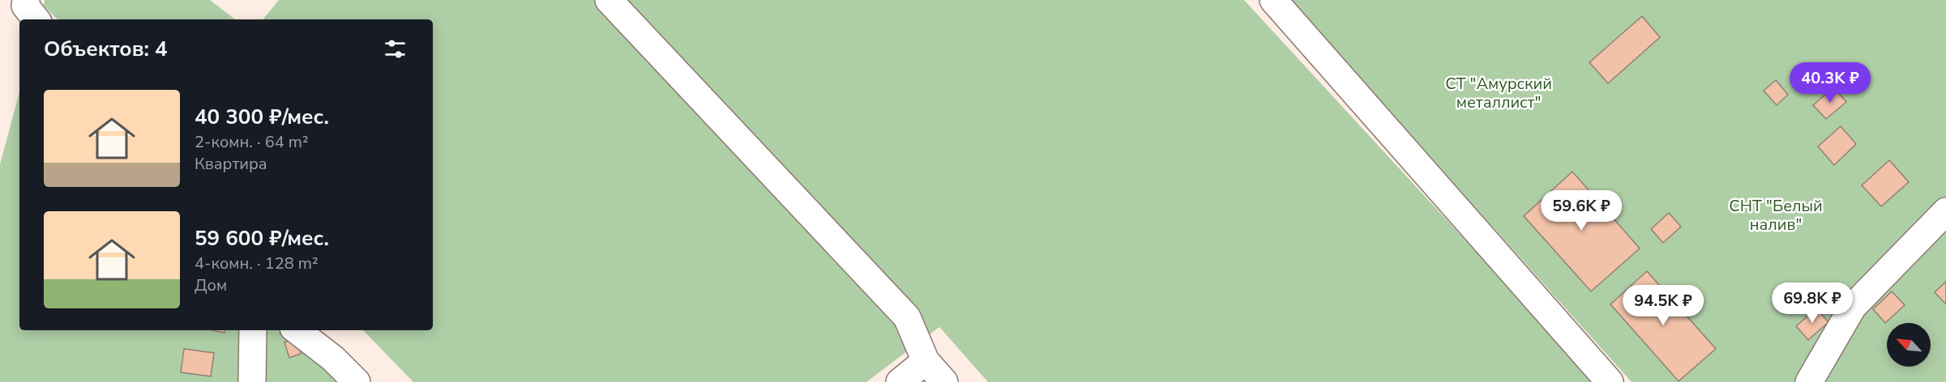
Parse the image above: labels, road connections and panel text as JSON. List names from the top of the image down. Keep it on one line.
{"parks":["СТ \"Амурский металлист\"","СНТ \"Белый налив\""],"north":"top left","page":{"heading":"Объектов: 4","price":["40.3K ₽","59.6K ₽","69.8K ₽","94.5K ₽"],"list":[{"name":"40 300 ₽/мес.","note":"2-комн. · 64 m² · Квартира"},{"name":"59 600 ₽/мес.","note":"4-комн. · 128 m² · Дом"}]}}
